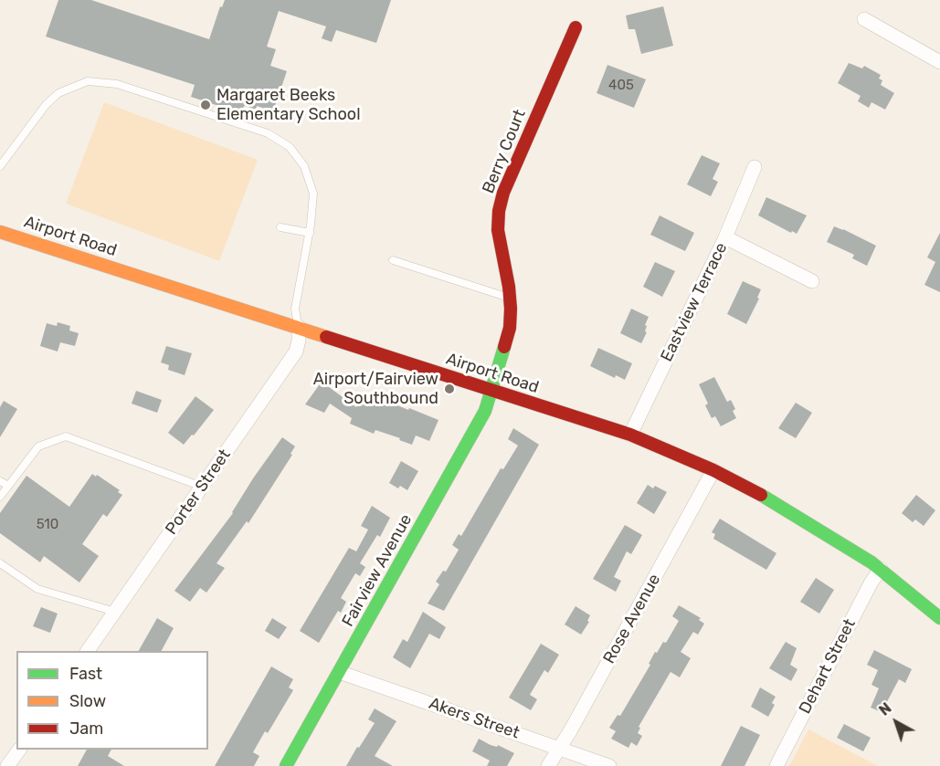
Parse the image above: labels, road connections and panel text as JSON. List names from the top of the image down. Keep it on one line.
{"streets":{"street":["Berry Court","Airport Road","Eastview Terrace","Porter Street","Fairview Avenue","Rose Avenue","Dehart Street","Akers Street"]},"crossings":[["Berry Court","Airport Road"],["Berry Court","Fairview Avenue"],["Airport Road","Eastview Terrace"],["Airport Road","Porter Street"],["Airport Road","Fairview Avenue"],["Airport Road","Rose Avenue"],["Airport Road","Dehart Street"],["Fairview Avenue","Akers Street"],["Rose Avenue","Akers Street"]],"places":["Margaret Beeks Elementary School","Airport/Fairview Southbound"],"house_numbers":["405","510"],"legend":["Fast","Slow","Jam"],"north":"top left"}
